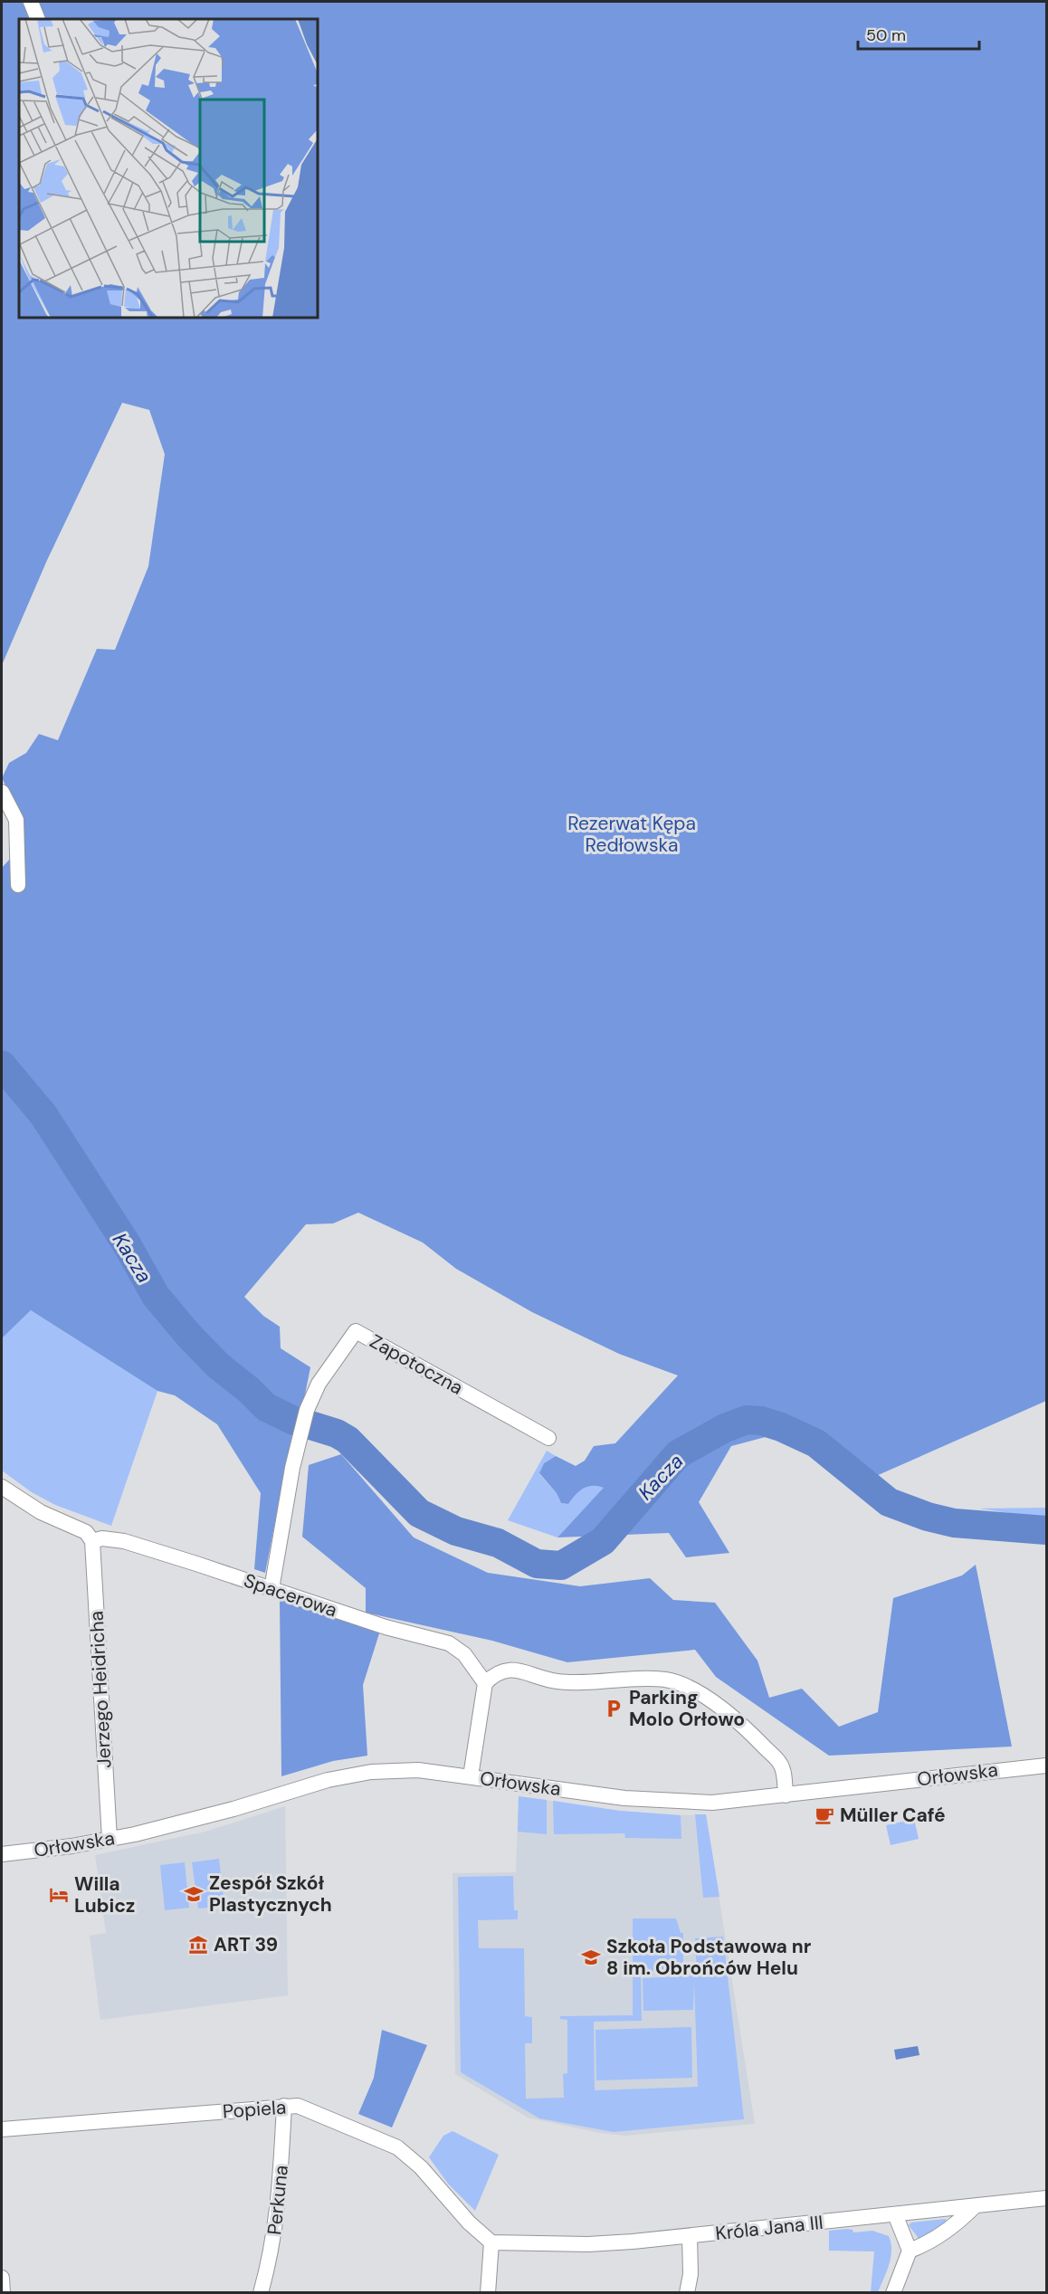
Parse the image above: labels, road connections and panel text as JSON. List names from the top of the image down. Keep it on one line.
{"streets":{"street":["Zapotoczna","Spacerowa","Jerzego Heidricha","Orłowska","Popiela","Perkuna","Króla Jana III"]},"crossings":[["Zapotoczna","Spacerowa"],["Spacerowa","Jerzego Heidricha"],["Jerzego Heidricha","Orłowska"],["Popiela","Perkuna"],["Popiela","Króla Jana III"]],"water":["Kacza"],"parks":["Rezerwat Kępa Redłowska"],"places":{"parking":["Parking Molo Orłowo"],"cafe":["Müller Café"],"school or university":["Zespół Szkół Plastycznych","Szkoła Podstawowa nr 8 im. Obrońców Helu"],"hotel":["Willa Lubicz"],"museum":["ART 39"]},"scale_bar":"50 m"}
